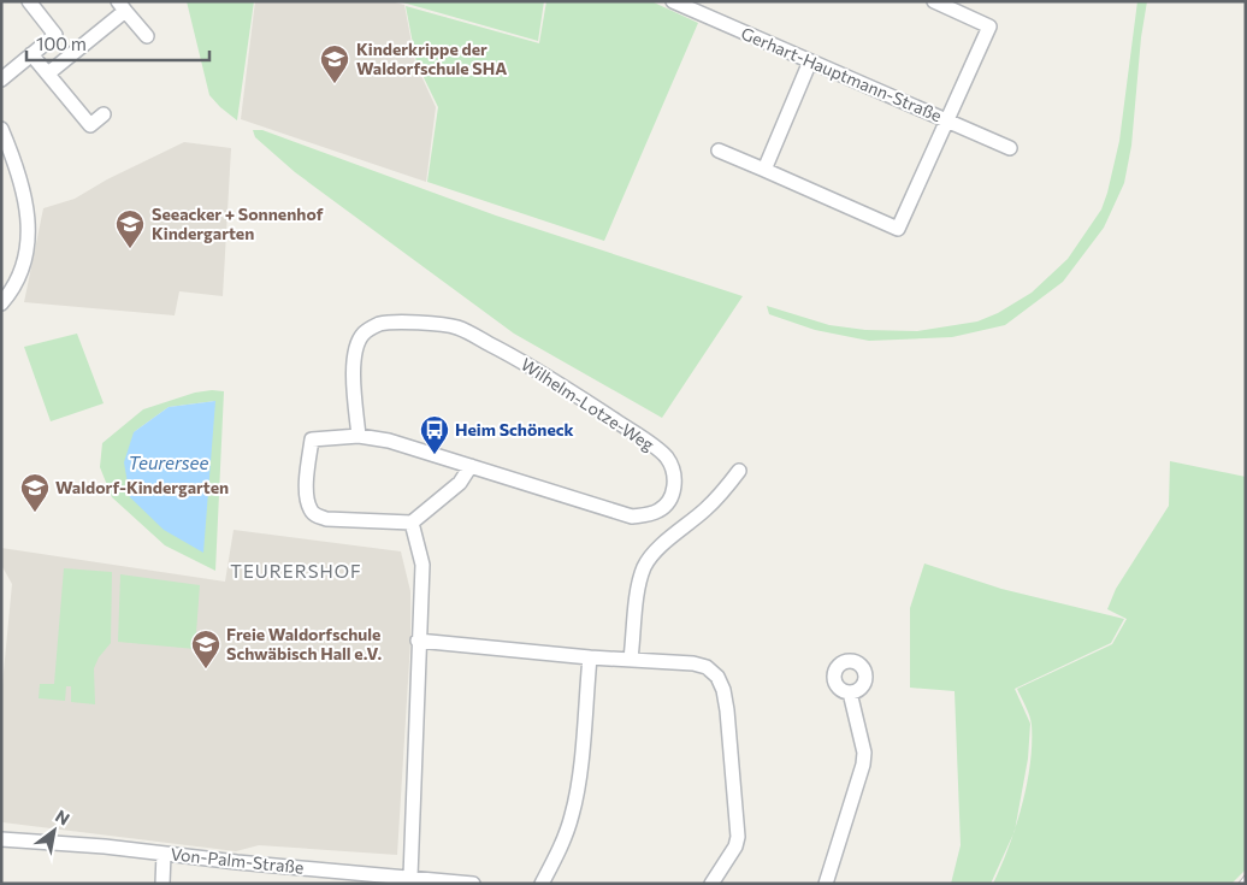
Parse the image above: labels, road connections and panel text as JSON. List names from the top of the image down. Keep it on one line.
{"streets":{"street":["Gerhart-Hauptmann-Straße","Wilhelm-Lotze-Weg","Von-Palm-Straße"]},"districts":["TEURERSHOF"],"water":["Teurersee"],"places":{"school or university":["Kinderkrippe der Waldorfschule SHA","Seeacker + Sonnenhof Kindergarten","Waldorf-Kindergarten","Freie Waldorfschule Schwäbisch Hall e.V."],"bus stop":["Heim Schöneck"]},"scale_bar":"100 m","north":"top right"}
